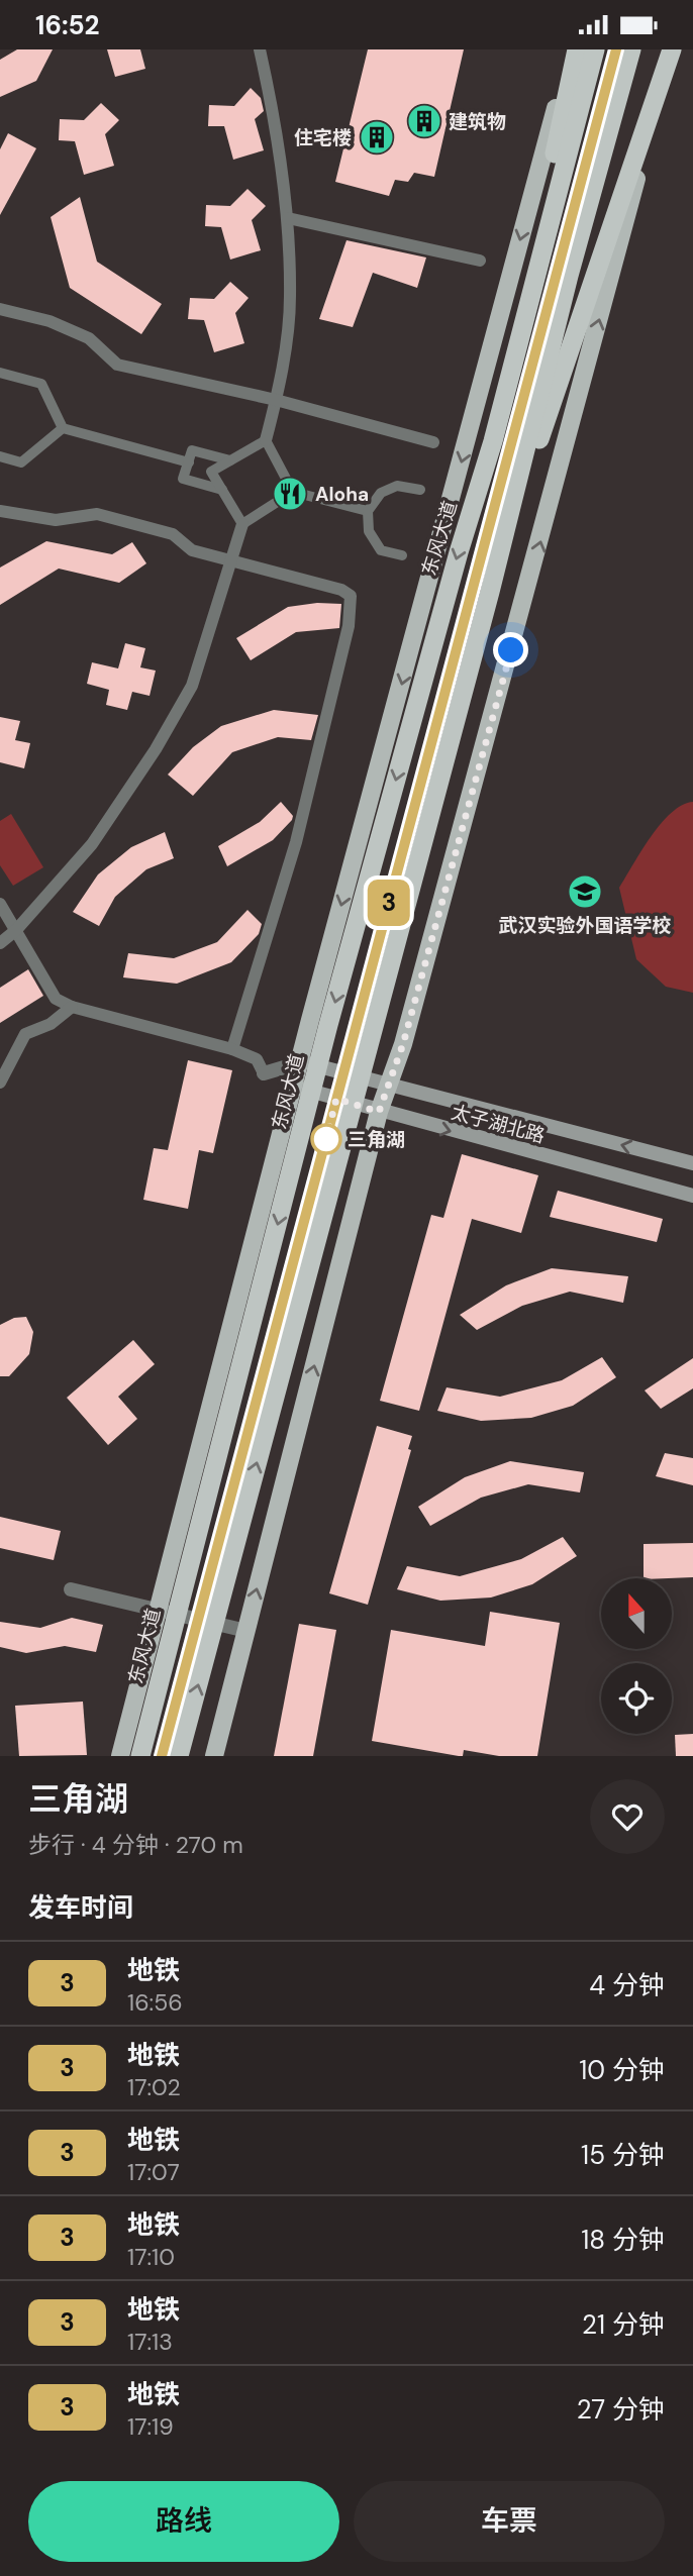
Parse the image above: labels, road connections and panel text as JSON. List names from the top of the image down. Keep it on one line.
{"streets":{"highway":["东风大道"],"main road":["太子湖北路"]},"places":{"building":["建筑物","住宅楼"],"restaurant":["Aloha"],"school or university":["武汉实验外国语学校"],"other":["三角湖"]},"lines":["metro line 3"],"north":"top","page":{"status":"16:52","on_map":"3","heading":[["三角湖","步行 · 4 分钟 · 270 m"],"发车时间"],"list":[{"mark":"3","name":"地铁","note":"16:56","value":"4 分钟"},{"mark":"3","name":"地铁","note":"17:02","value":"10 分钟"},{"mark":"3","name":"地铁","note":"17:07","value":"15 分钟"},{"mark":"3","name":"地铁","note":"17:10","value":"18 分钟"},{"mark":"3","name":"地铁","note":"17:13","value":"21 分钟"},{"mark":"3","name":"地铁","note":"17:19","value":"27 分钟"}],"buttons":["路线","车票"]}}
